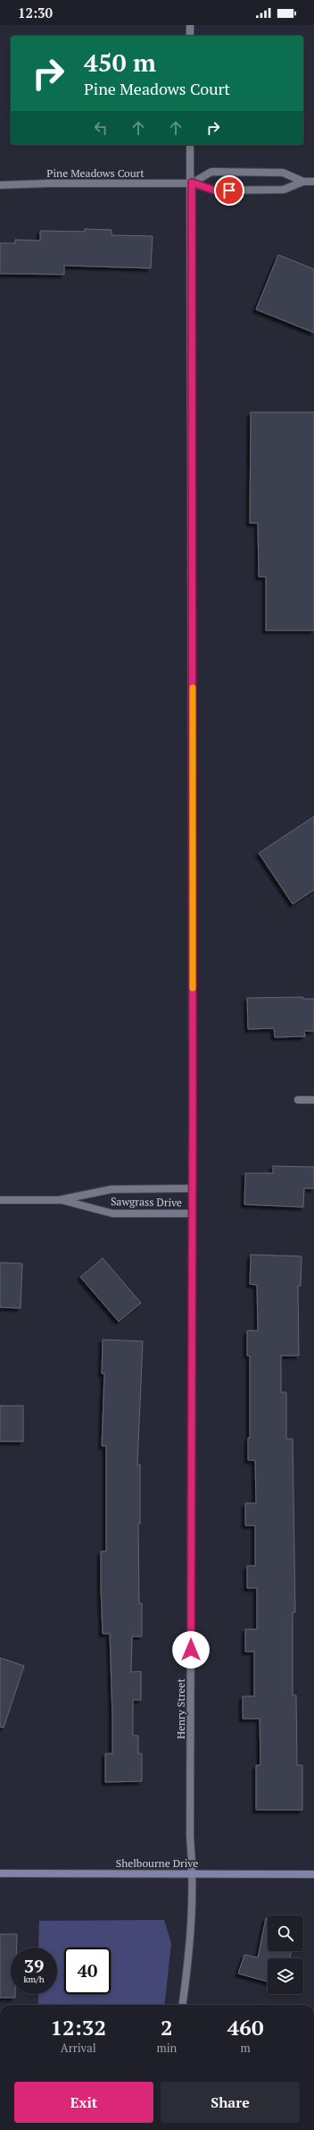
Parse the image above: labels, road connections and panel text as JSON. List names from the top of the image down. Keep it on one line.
{"streets":{"main road":["Shelbourne Drive"],"street":["Pine Meadows Court","Sawgrass Drive","Henry Street"]},"crossings":[["Pine Meadows Court","Henry Street"],["Sawgrass Drive","Henry Street"],["Henry Street","Shelbourne Drive"]],"page":{"status":"12:30","turn":["450 m","Pine Meadows Court"],"speed":"39 km/h","limit":"40","eta":["12:32","Arrival","2","min","460","m"],"buttons":["Exit","Share"]}}
